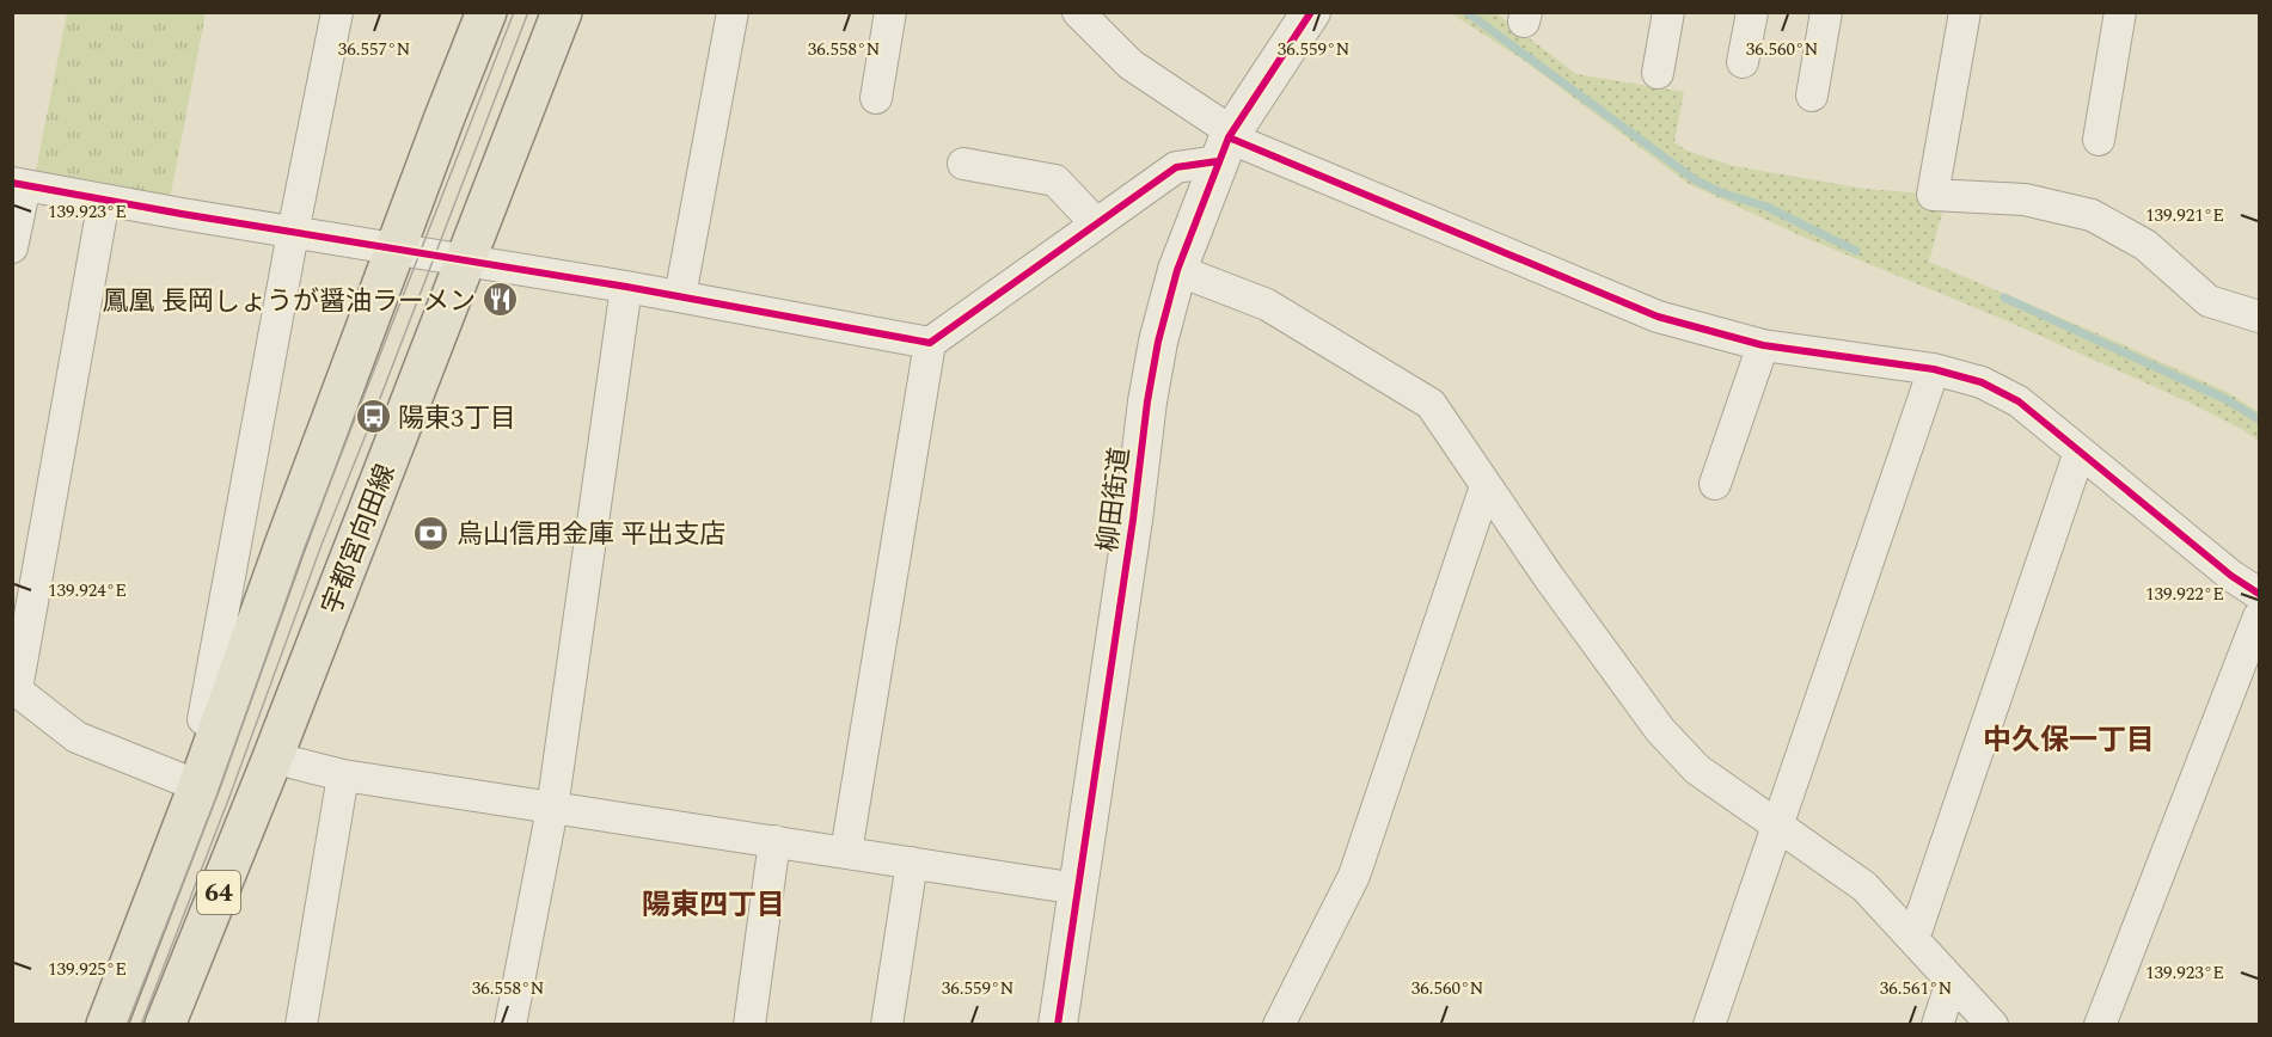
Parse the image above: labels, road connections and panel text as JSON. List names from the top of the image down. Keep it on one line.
{"streets":{"main road":["宇都宮向田線","64"],"street":["柳田街道"]},"districts":["中久保一丁目","陽東四丁目"],"places":{"restaurant":["鳳凰 長岡しょうが醤油ラーメン"],"bus stop":["陽東3丁目"],"bank":["烏山信用金庫 平出支店"]},"coordinates":["36.557°N","36.558°N","36.559°N","36.560°N","139.923°E","139.921°E","139.924°E","139.922°E","139.925°E","36.561°N"]}
